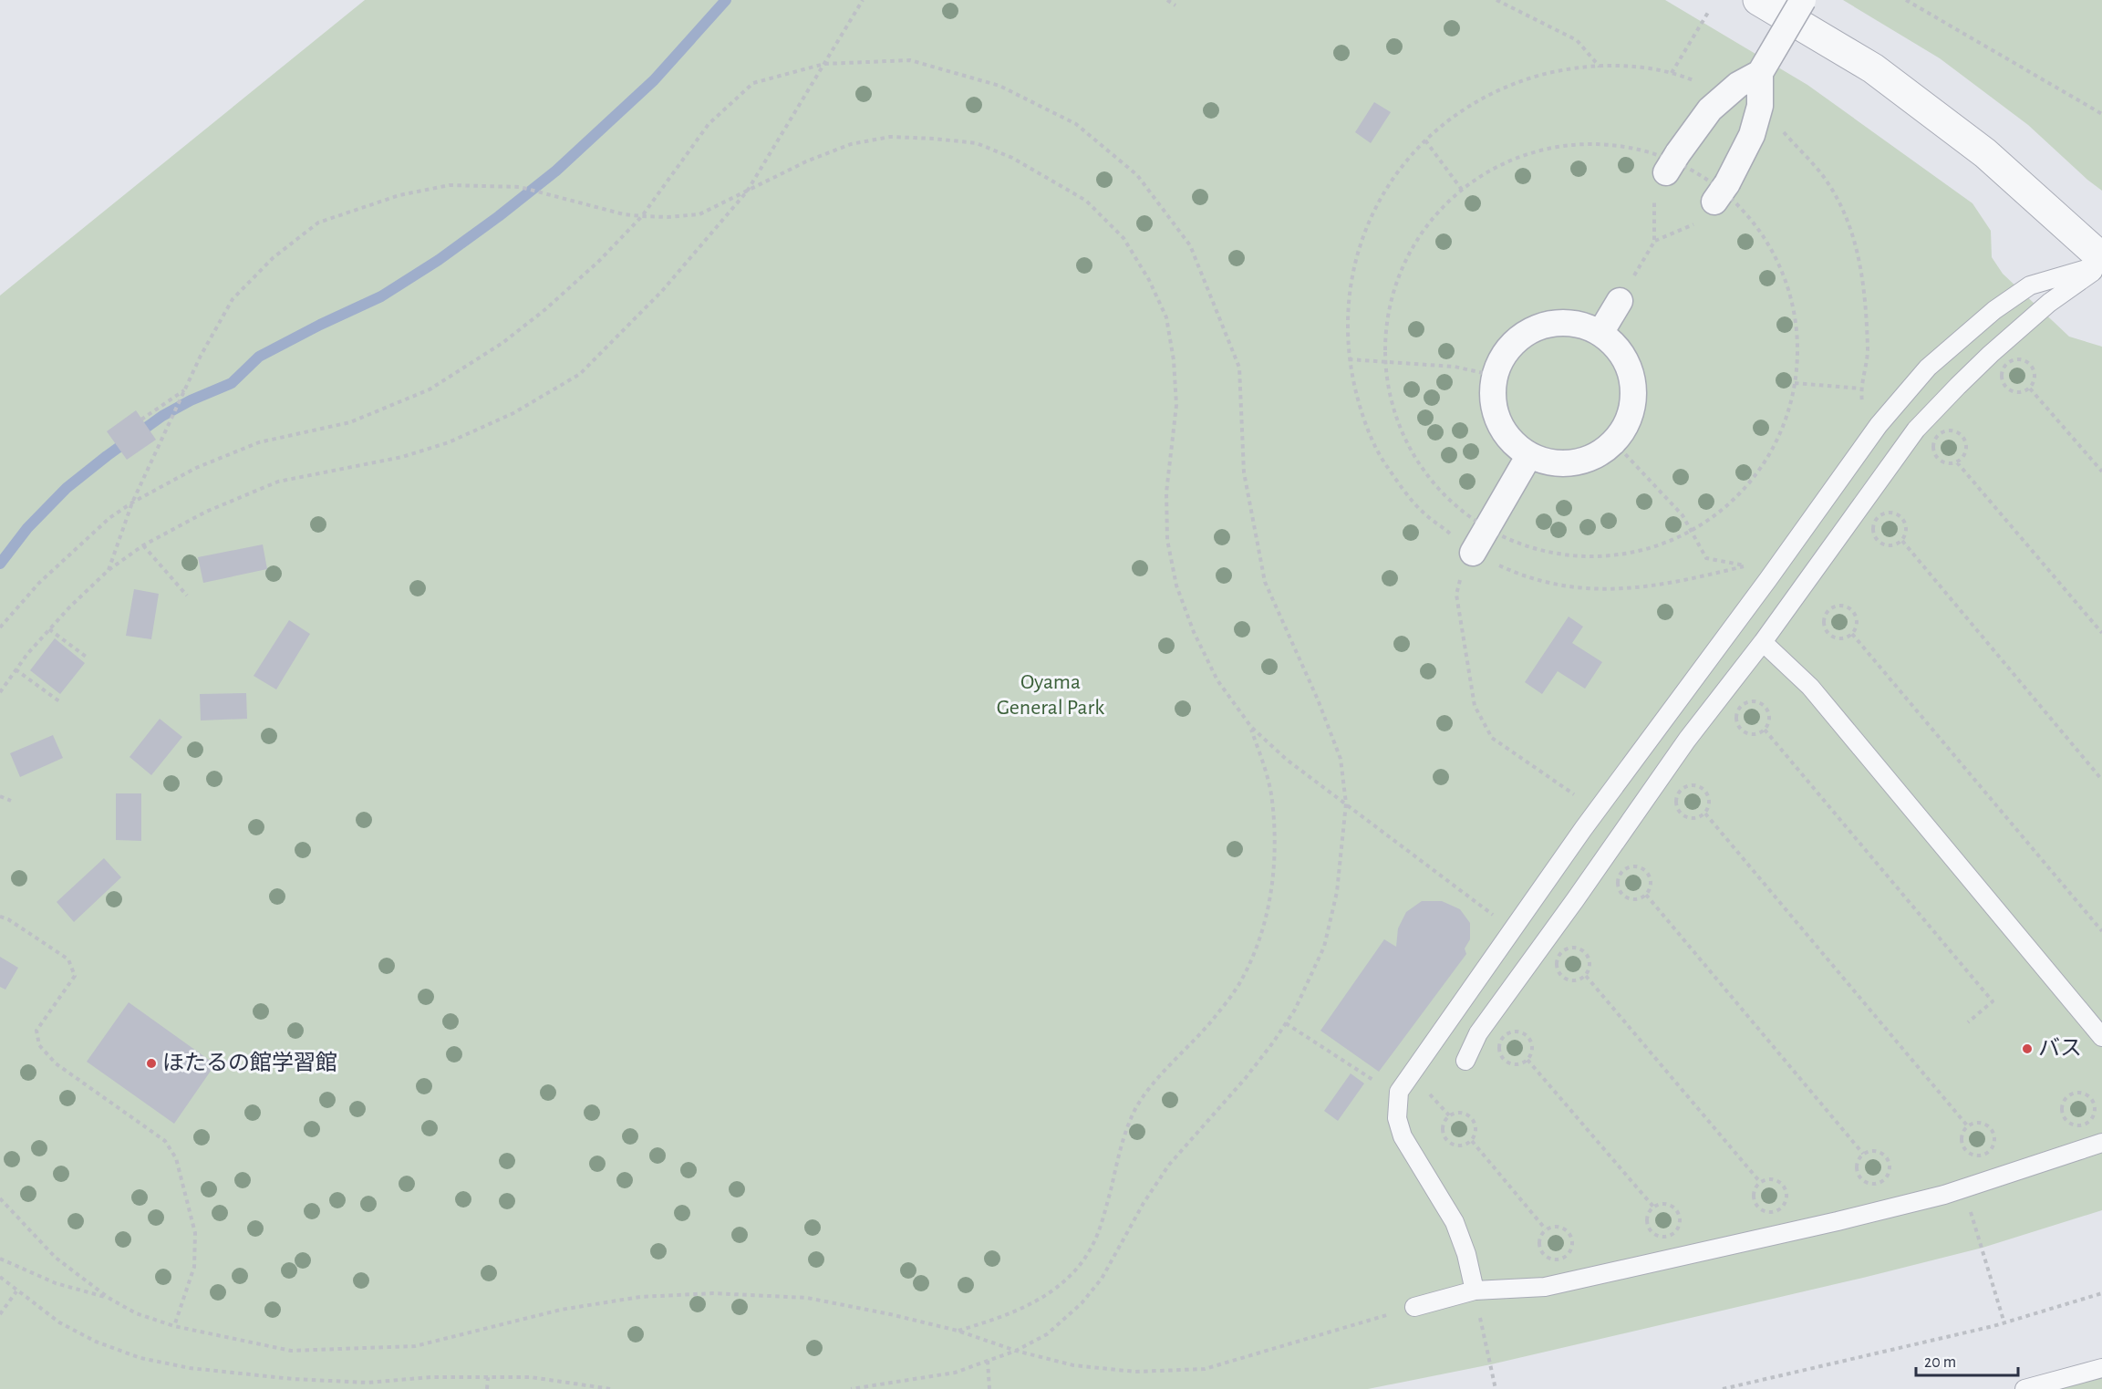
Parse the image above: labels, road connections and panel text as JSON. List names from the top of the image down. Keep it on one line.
{"parks":["Oyama General Park"],"places":["バス","ほたるの館学習館"],"scale_bar":"20 m"}
